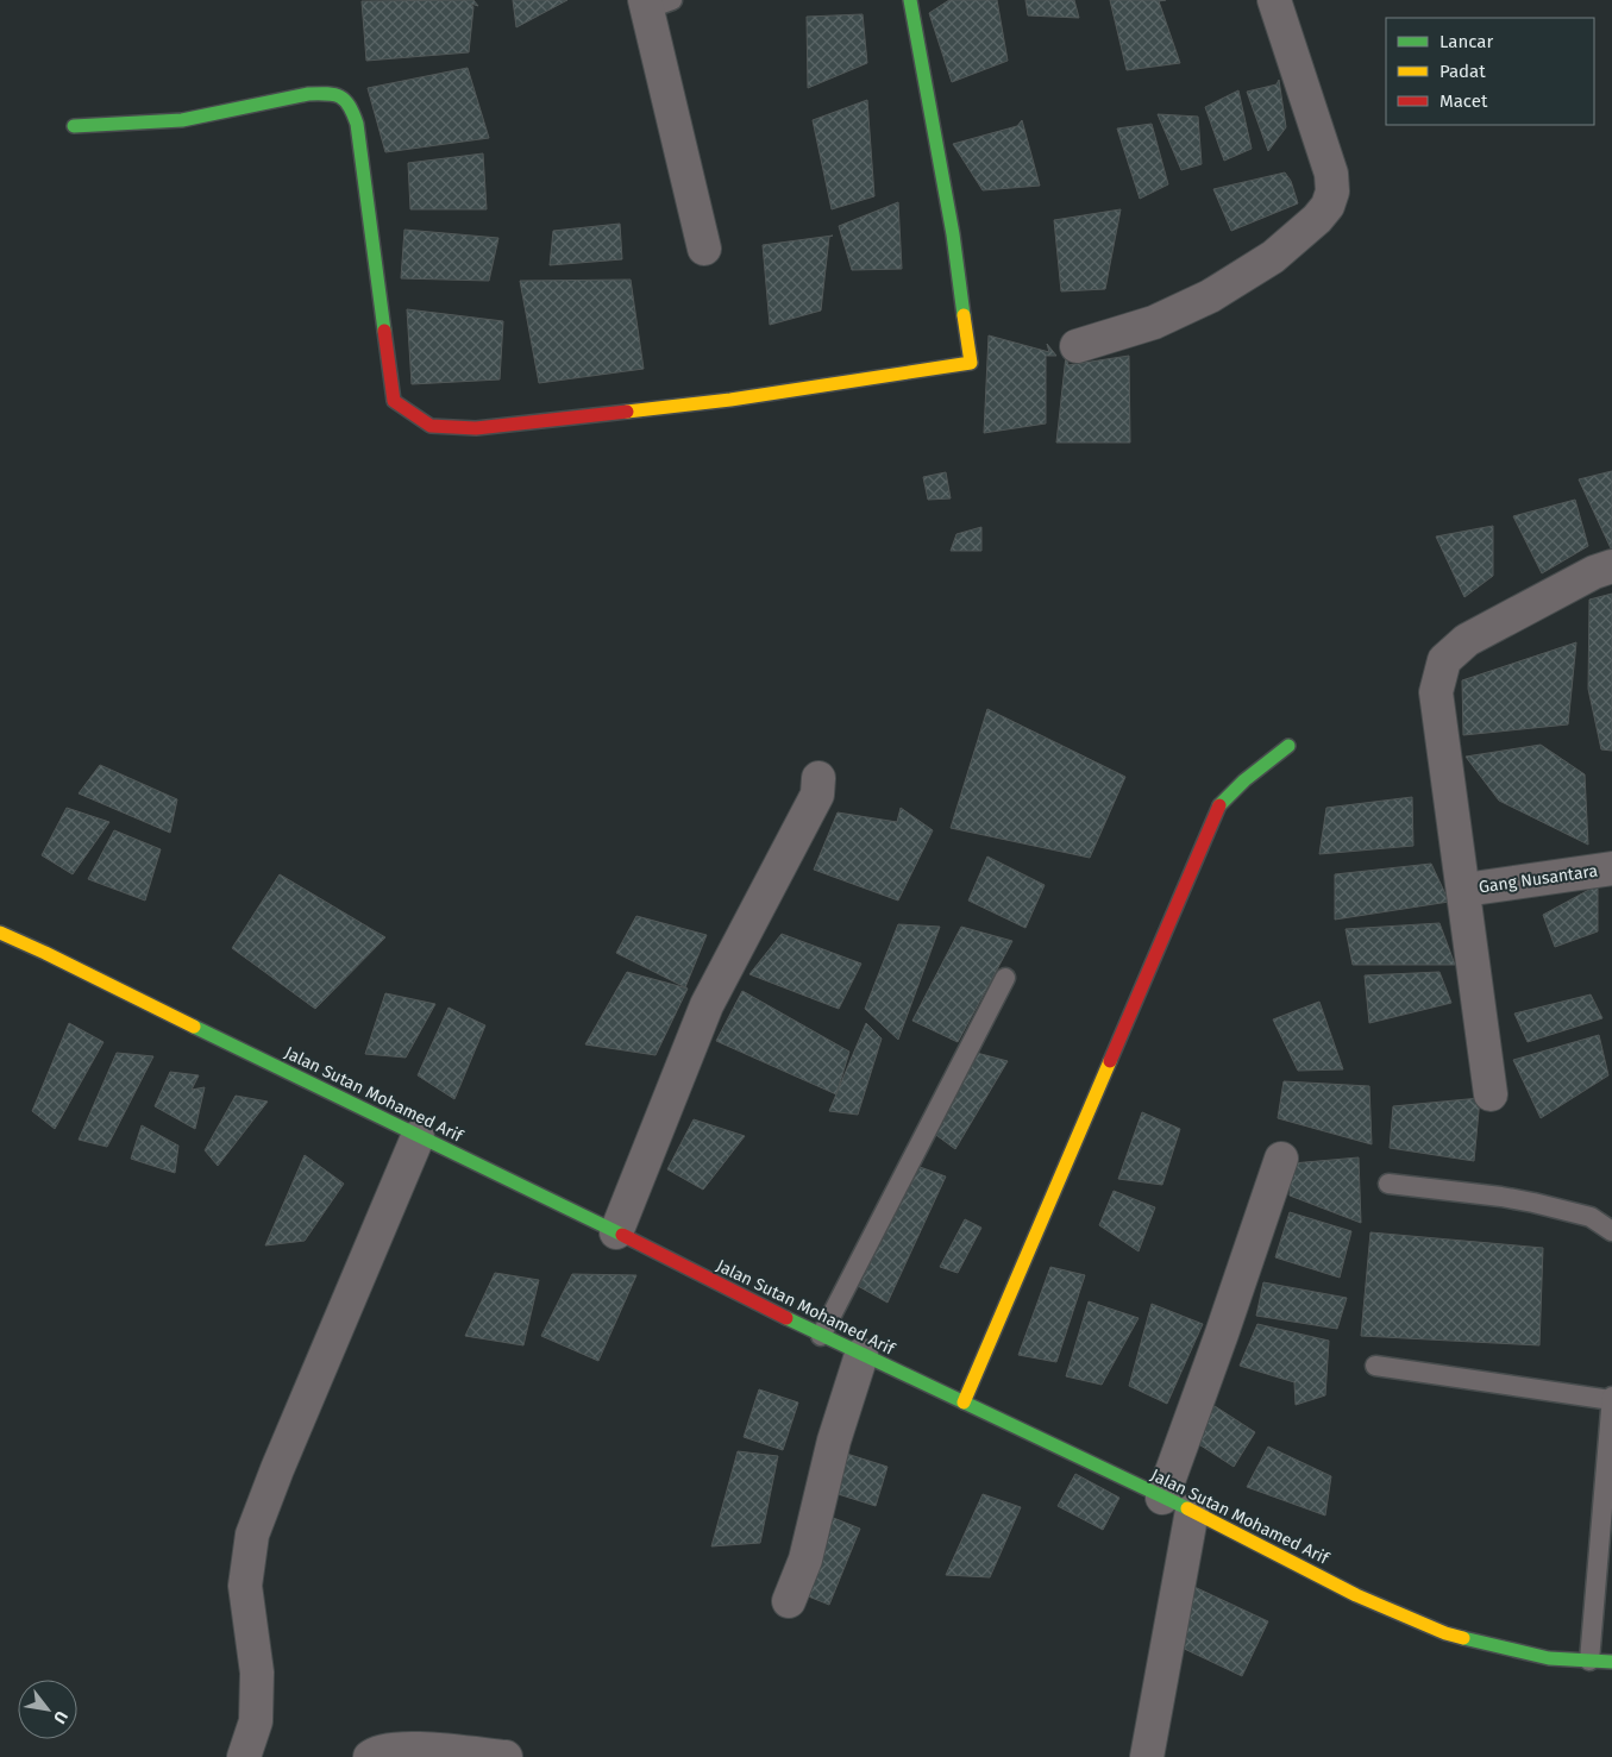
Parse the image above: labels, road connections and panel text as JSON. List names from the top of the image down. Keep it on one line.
{"streets":{"street":["Gang Nusantara","Jalan Sutan Mohamed Arif"]},"legend":["Lancar","Padat","Macet"],"north":"bottom right"}
